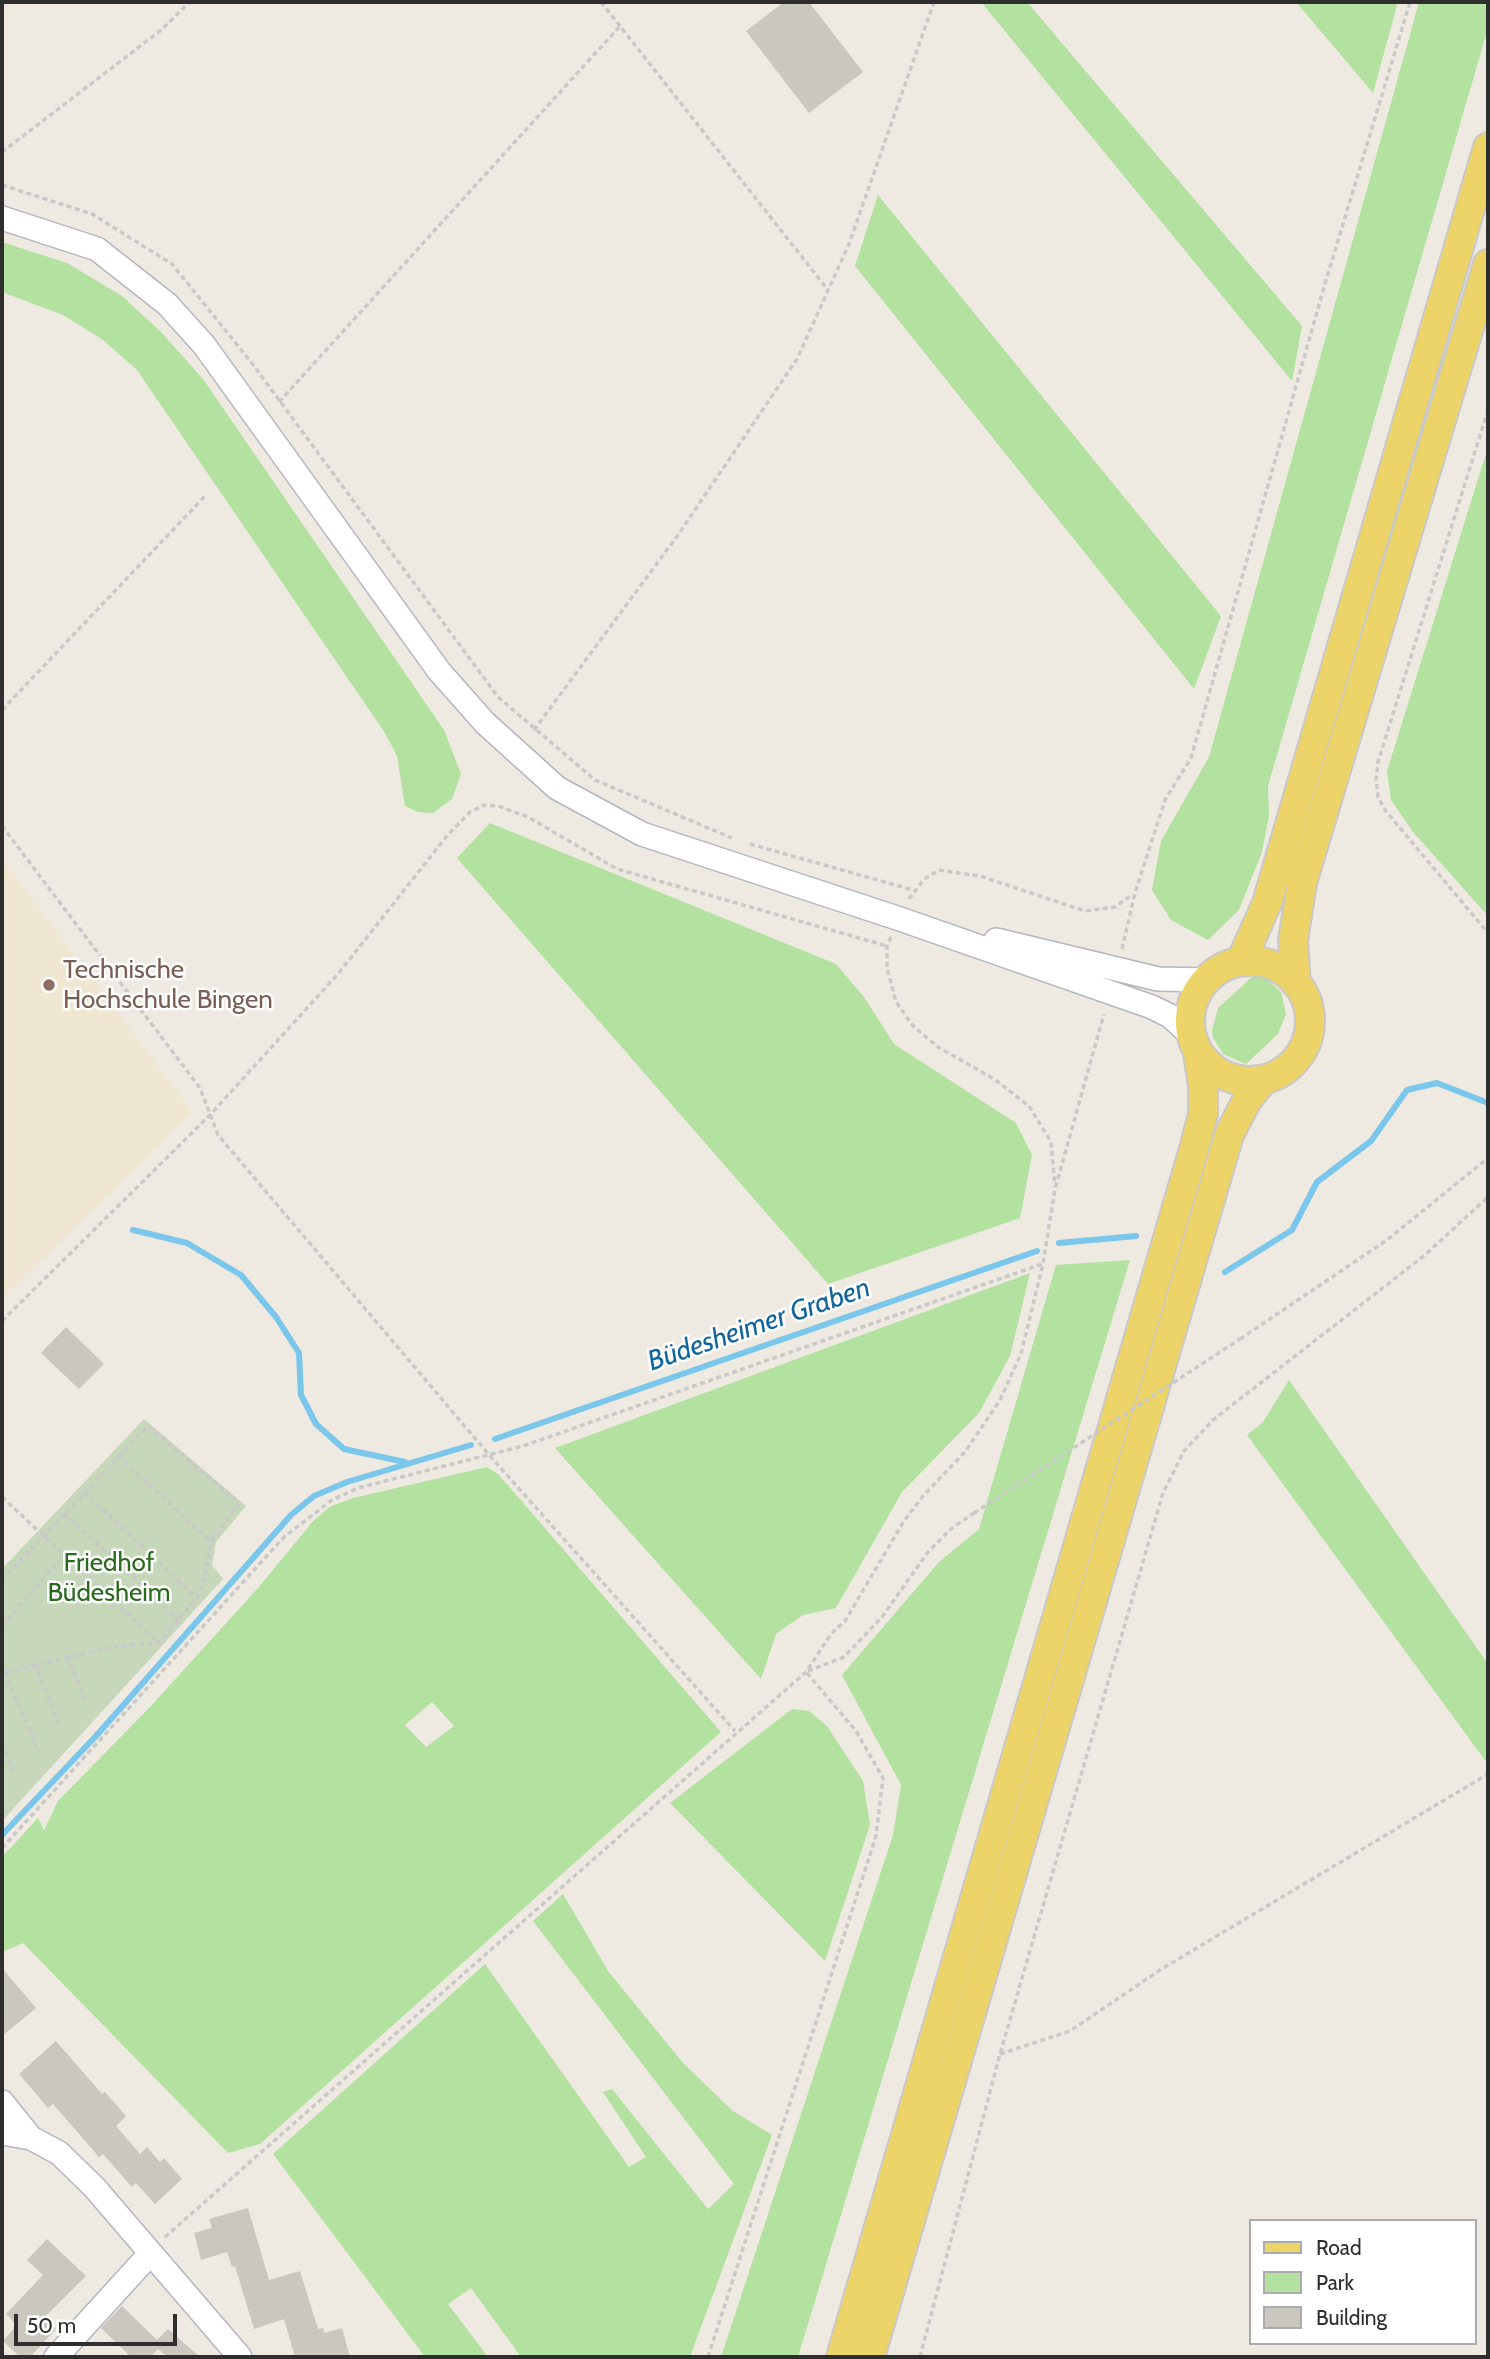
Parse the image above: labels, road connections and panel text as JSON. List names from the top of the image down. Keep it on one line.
{"water":["Büdesheimer Graben"],"parks":["Friedhof Büdesheim"],"places":["Technische Hochschule Bingen"],"legend":["Road","Park","Building"],"scale_bar":"50 m"}
